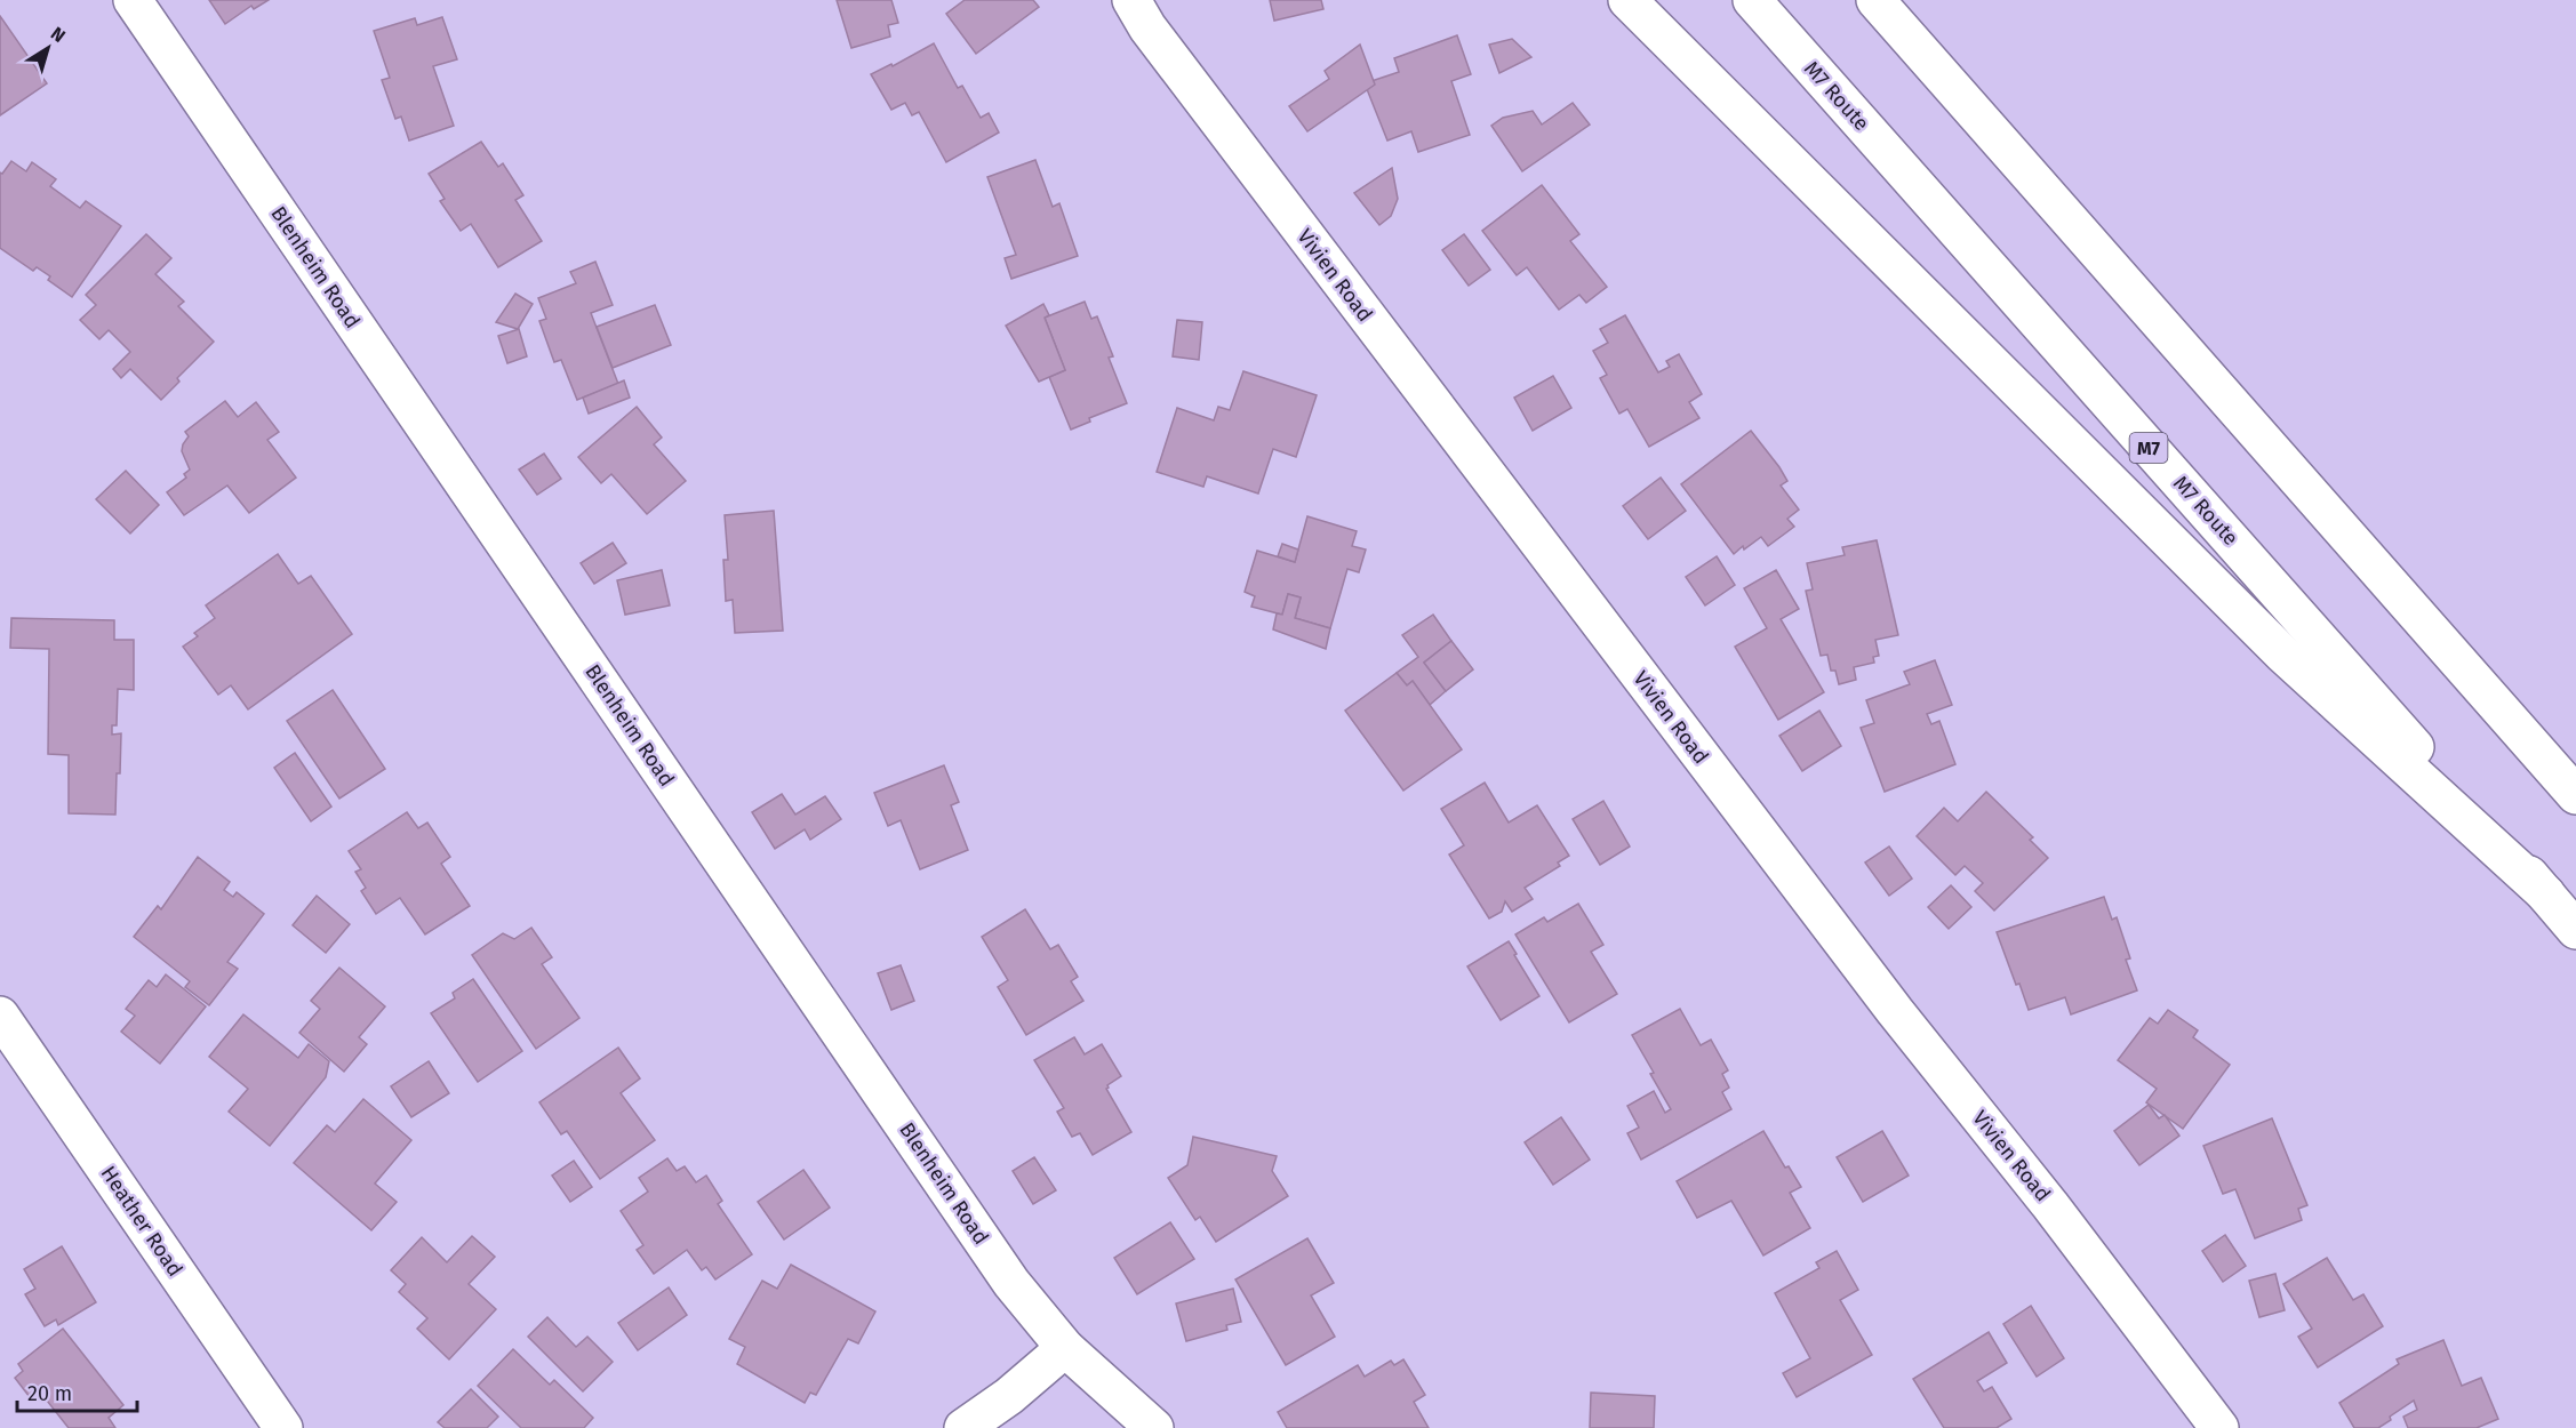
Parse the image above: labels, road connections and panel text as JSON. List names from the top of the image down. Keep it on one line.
{"streets":{"main road":["M7 Route","Blenheim Road","Vivien Road","M7","Heather Road"]},"scale_bar":"20 m","north":"top right"}
